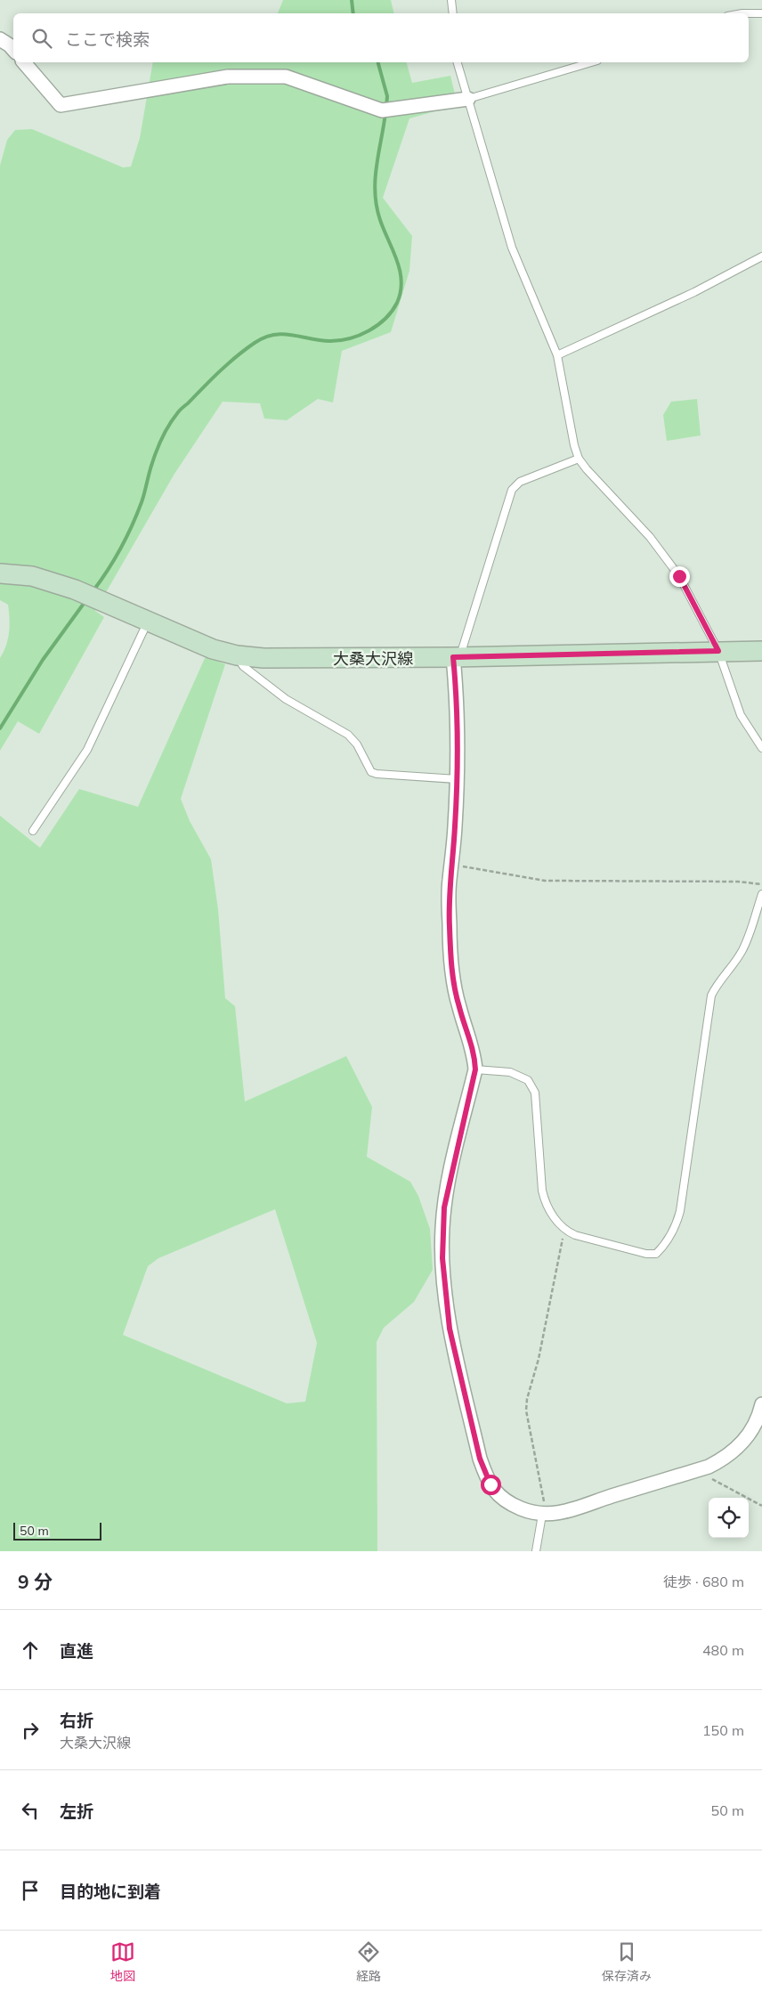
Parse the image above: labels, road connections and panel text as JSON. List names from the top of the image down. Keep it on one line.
{"streets":{"main road":["大桑大沢線"]},"scale_bar":"50 m","page":{"search":"ここで検索","scale":"50 m","heading":["9 分","徒歩 · 680 m"],"list":[["直進","480 m"],["右折","大桑大沢線","150 m"],["左折","50 m"],"目的地に到着"],"nav":["地図","経路","保存済み"]}}
